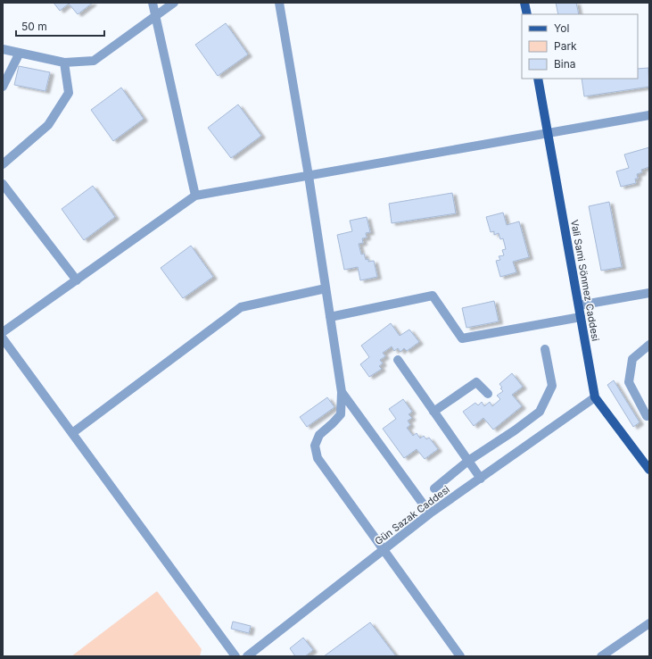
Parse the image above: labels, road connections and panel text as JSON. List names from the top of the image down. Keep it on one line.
{"streets":{"main road":["Vali Sami Sönmez Caddesi"],"street":["Gün Sazak Caddesi"]},"crossings":[["Vali Sami Sönmez Caddesi","Gün Sazak Caddesi"]],"legend":["Yol","Park","Bina"],"scale_bar":"50 m"}
